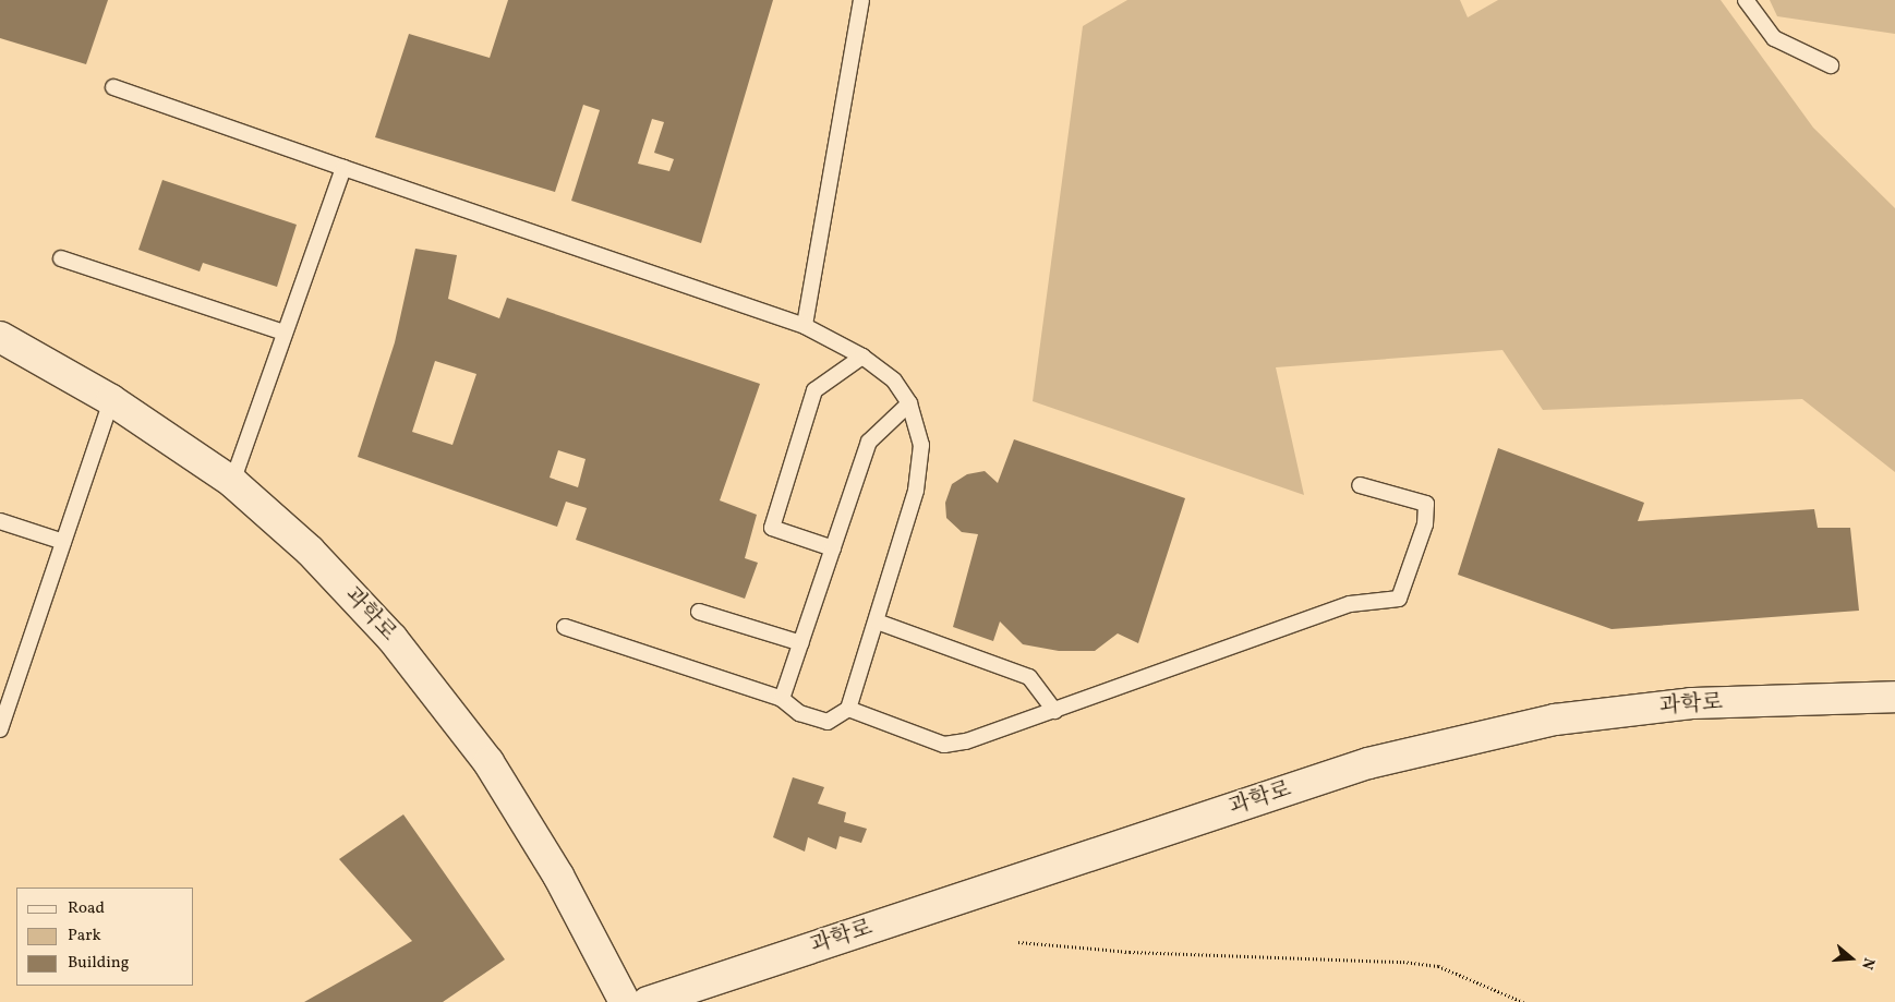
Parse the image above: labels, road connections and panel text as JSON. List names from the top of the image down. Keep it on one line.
{"streets":{"main road":["과학로"]},"legend":["Road","Park","Building"],"north":"right"}
